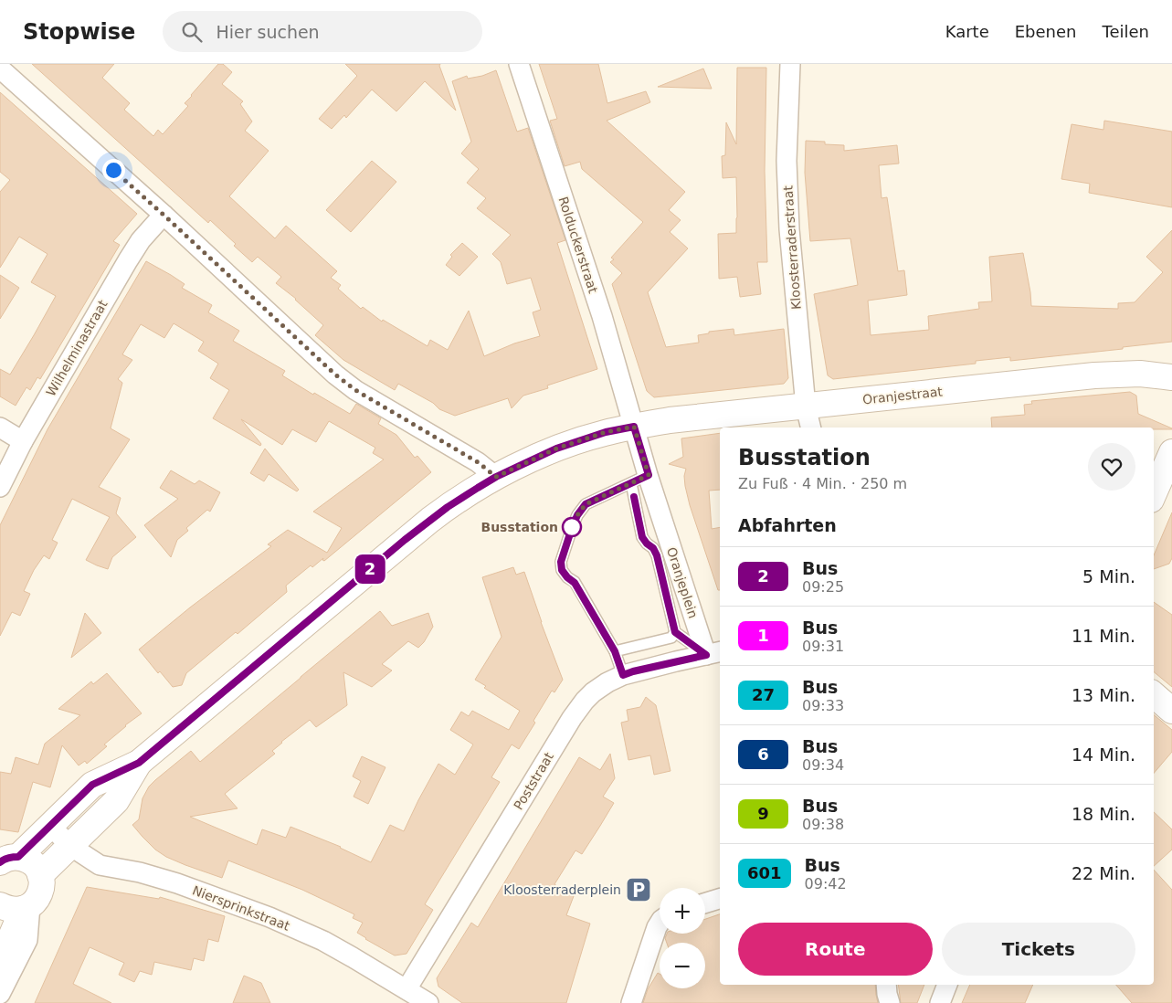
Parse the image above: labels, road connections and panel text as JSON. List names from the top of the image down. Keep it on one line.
{"streets":{"main road":["Oranjestraat"],"street":["Rolduckerstraat","Kloosterraderstraat","Wilhelminastraat","Oranjeplein","Poststraat","Niersprinkstraat"]},"crossings":[["Rolduckerstraat","Oranjestraat"],["Rolduckerstraat","Oranjeplein"],["Kloosterraderstraat","Oranjestraat"],["Oranjestraat","Oranjeplein"],["Oranjeplein","Poststraat"],["Poststraat","Niersprinkstraat"]],"places":{"other":["Busstation"],"parking":["Kloosterraderplein"]},"lines":["bus line 2"],"page":{"header":"Stopwise","search":"Hier suchen","nav":["Karte","Ebenen","Teilen"],"on_map":"2","heading":[["Busstation","Zu Fuß · 4 Min. · 250 m"],"Abfahrten"],"list":[{"mark":"2","name":"Bus","note":"09:25","value":"5 Min."},{"mark":"1","name":"Bus","note":"09:31","value":"11 Min."},{"mark":"27","name":"Bus","note":"09:33","value":"13 Min."},{"mark":"6","name":"Bus","note":"09:34","value":"14 Min."},{"mark":"9","name":"Bus","note":"09:38","value":"18 Min."},{"mark":"601","name":"Bus","note":"09:42","value":"22 Min."}],"map_buttons":["+","−"],"buttons":["Route","Tickets"]}}
